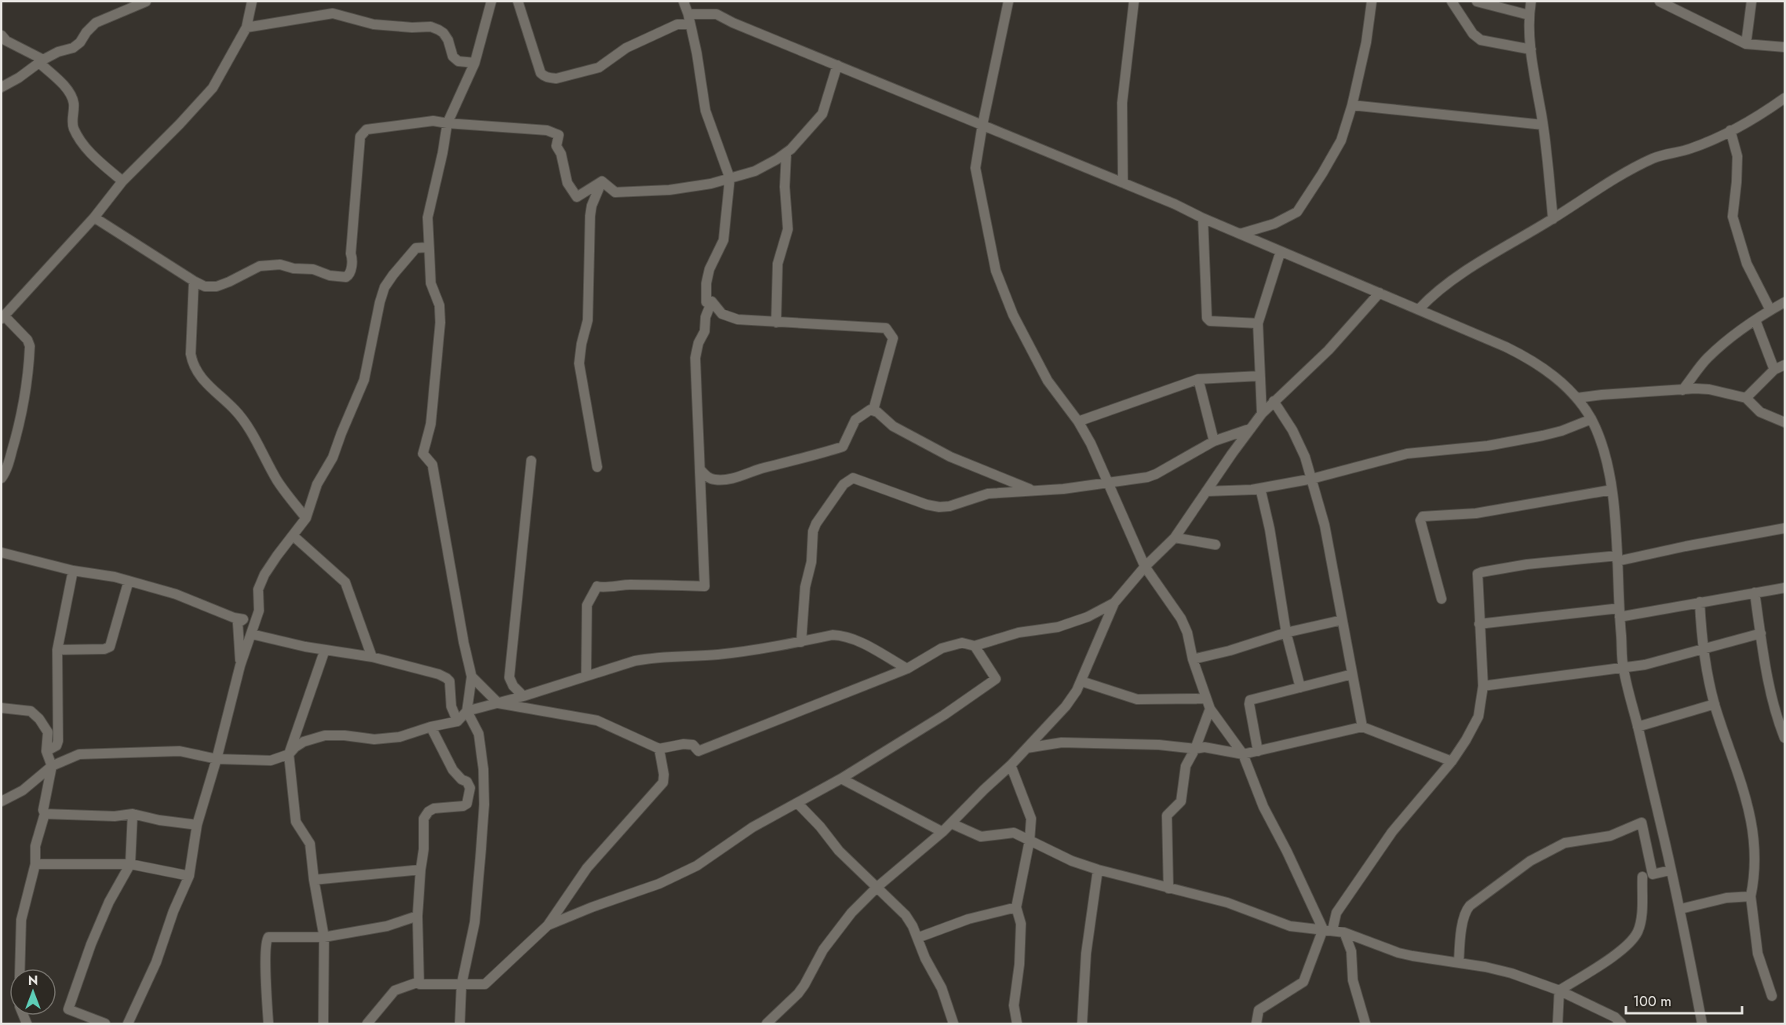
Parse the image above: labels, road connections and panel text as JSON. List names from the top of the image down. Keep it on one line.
{"scale_bar":"100 m","north":"top"}
